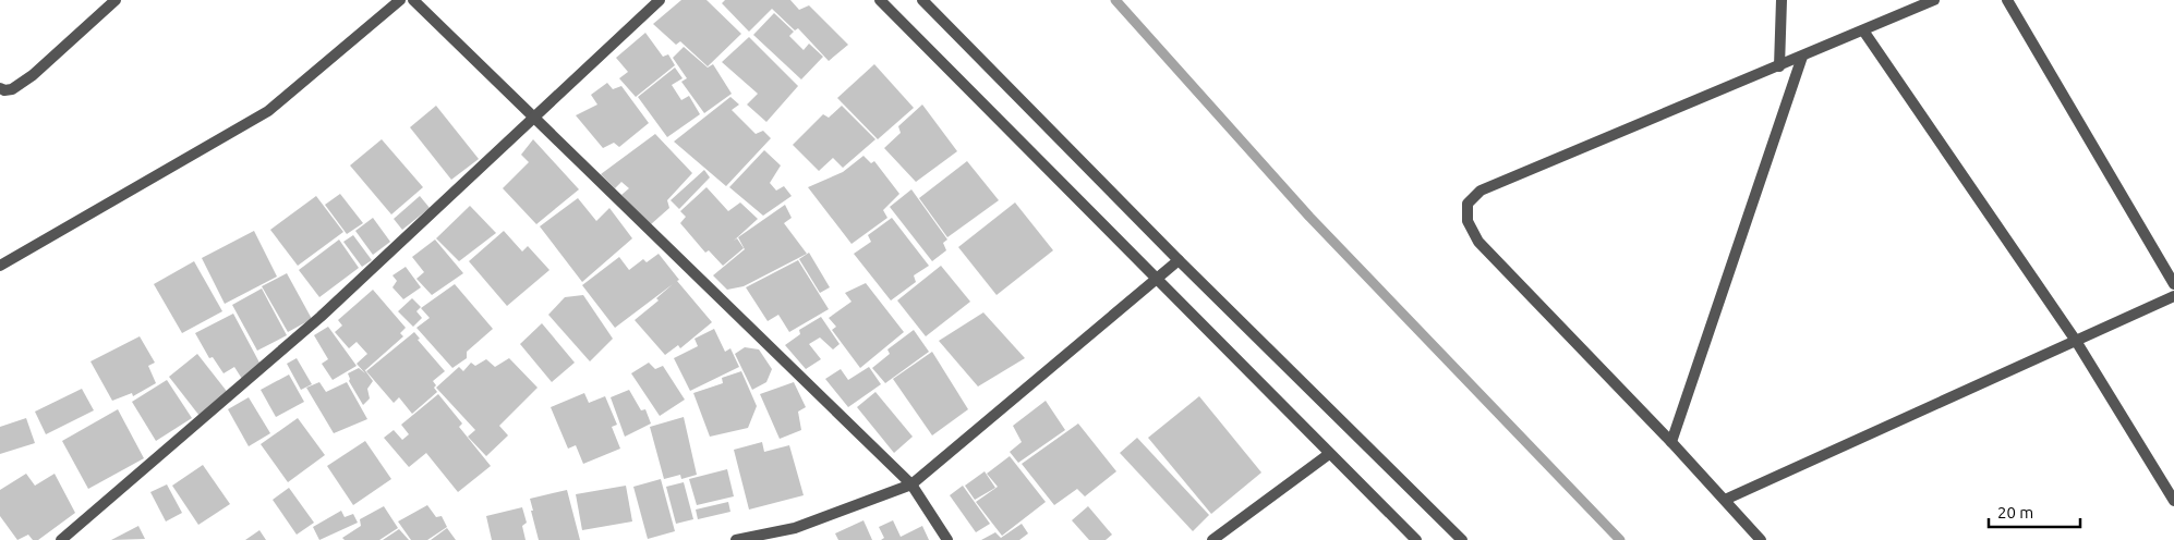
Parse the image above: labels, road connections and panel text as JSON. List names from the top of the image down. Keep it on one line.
{"scale_bar":"20 m"}
